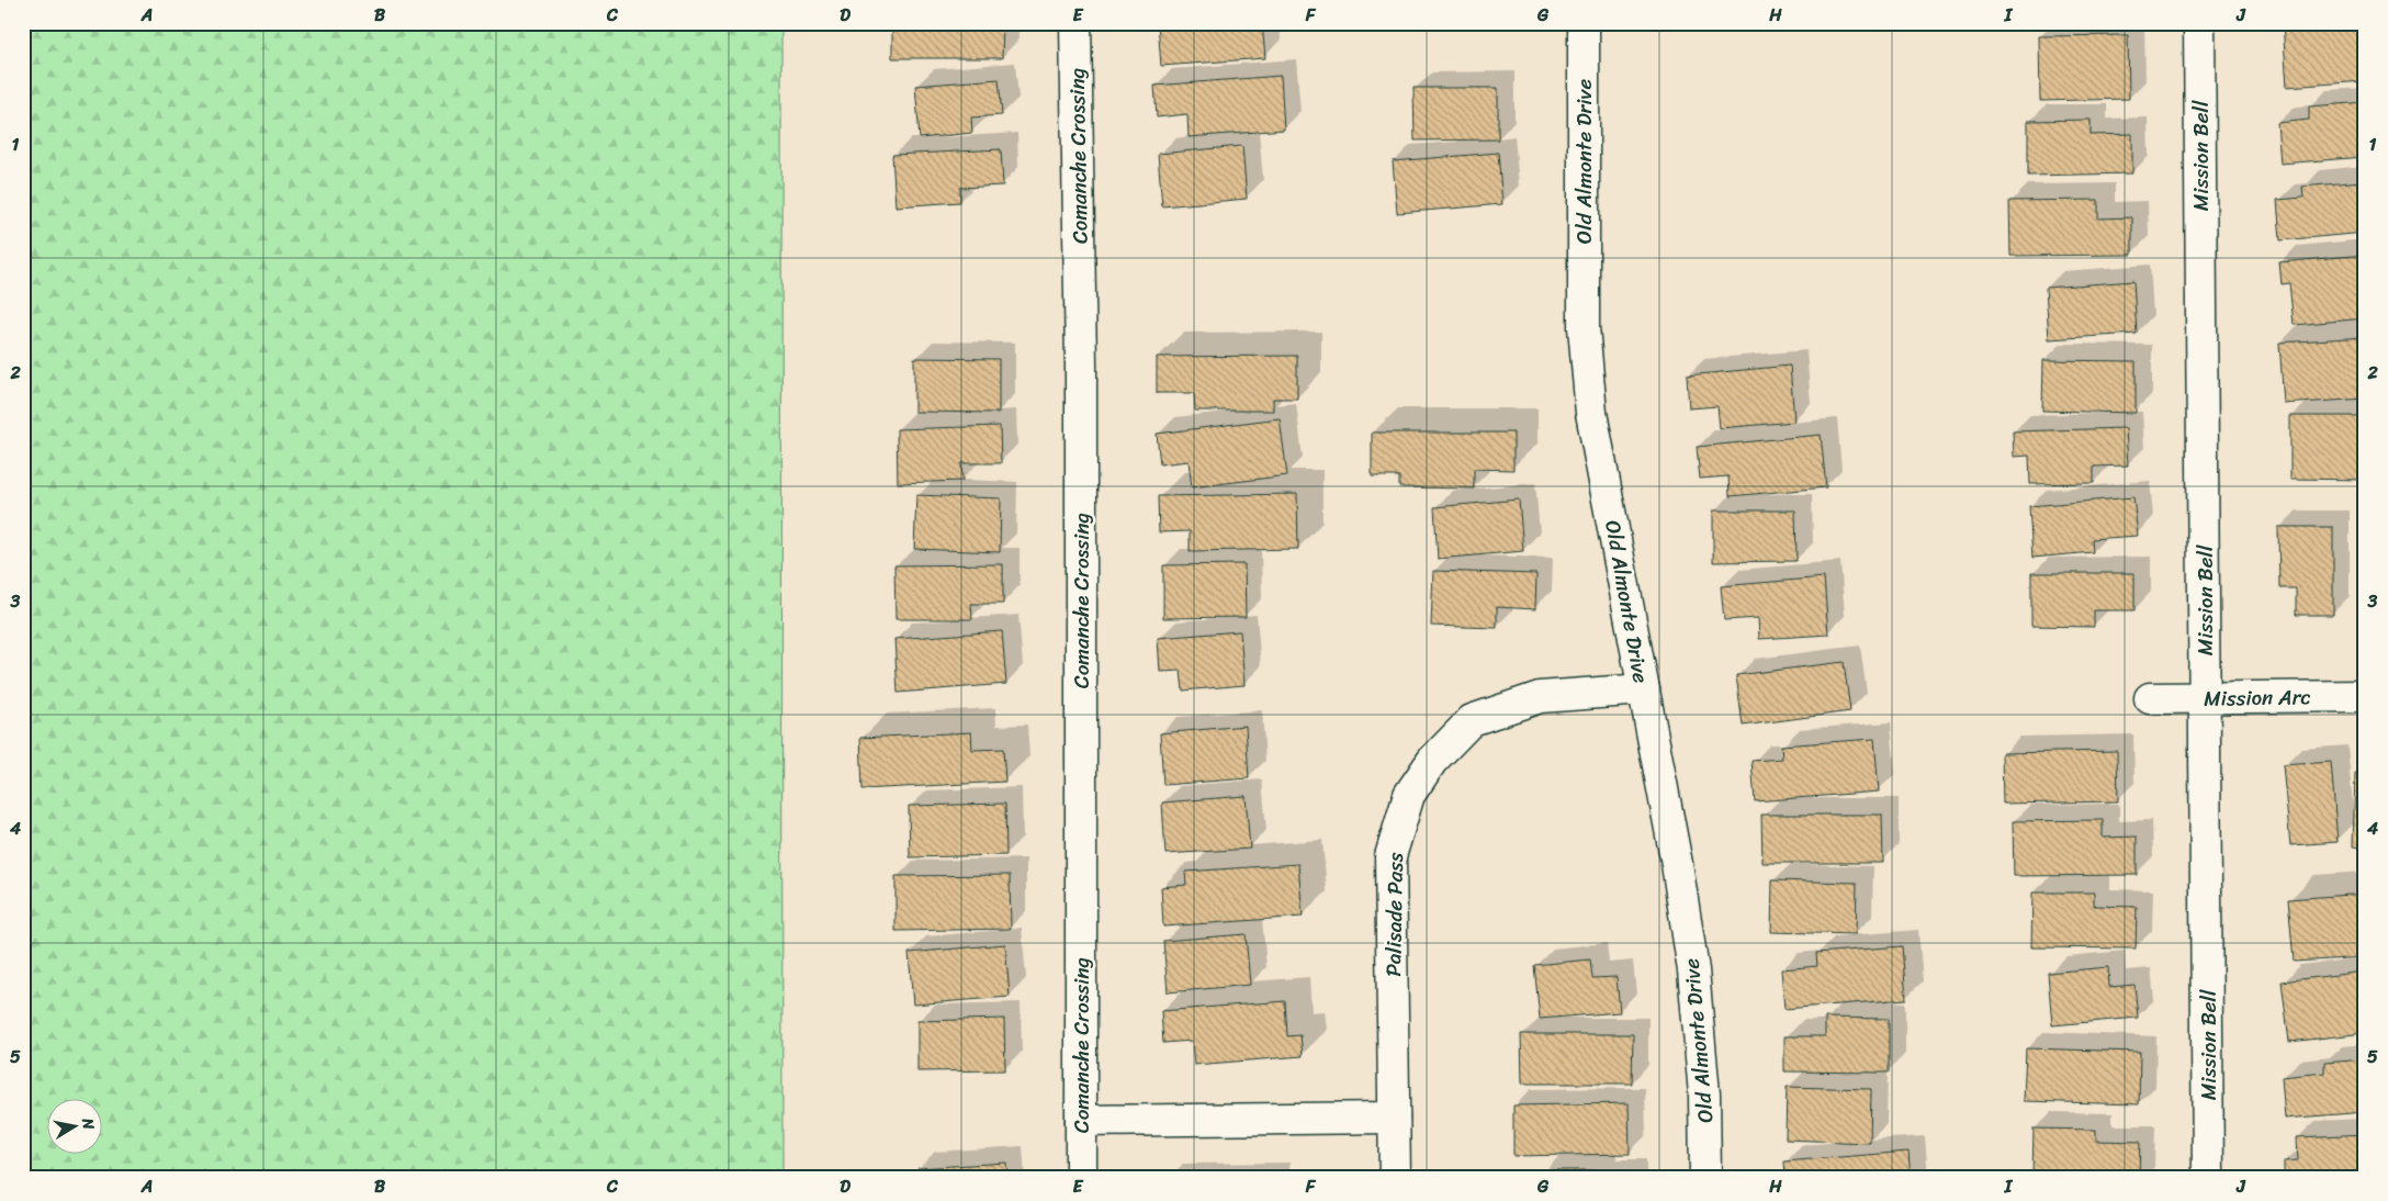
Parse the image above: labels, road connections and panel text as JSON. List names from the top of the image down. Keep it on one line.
{"streets":{"street":["Comanche Crossing","Mission Bell","Old Almonte Drive","Mission Arc","Palisade Pass"]},"crossings":[["Mission Bell","Mission Arc"],["Old Almonte Drive","Palisade Pass"]],"north":"right","grid":{"columns":["A","B","C","D","E","F","G","H","I","J"],"rows":["1","2","3","4","5"]}}
